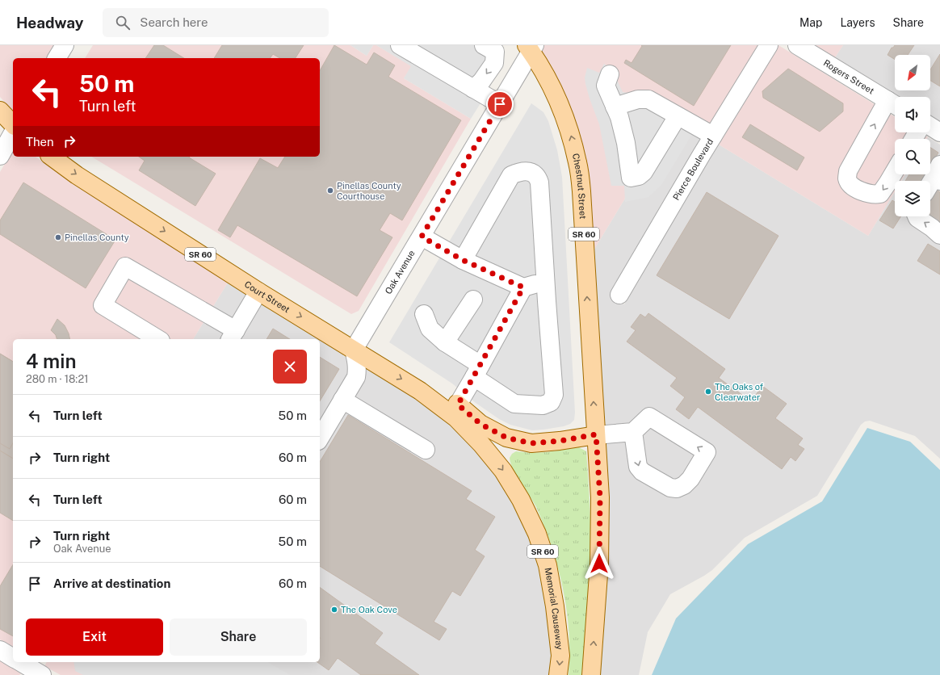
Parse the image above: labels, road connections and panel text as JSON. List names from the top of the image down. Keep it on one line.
{"streets":{"main road":["Chestnut Street","SR 60","Court Street","Memorial Causeway"],"street":["Rogers Street","Pierce Boulevard","Oak Avenue"]},"crossings":[["Chestnut Street","SR 60"],["Chestnut Street","Oak Avenue"],["Oak Avenue","Court Street"],["Court Street","Memorial Causeway"]],"one_way":["Chestnut Street","Court Street"],"places":["Pinellas County Courthouse","Pinellas County","The Oaks of Clearwater","The Oak Cove"],"north":"bottom left","page":{"header":"Headway","search":"Search here","nav":["Map","Layers","Share"],"turn":["50 m","Turn left"],"then":"Then","heading":["4 min","280 m · 18:21"],"list":[{"name":"Turn left","value":"50 m"},{"name":"Turn right","value":"60 m"},{"name":"Turn left","value":"60 m"},{"name":"Turn right","note":"Oak Avenue","value":"50 m"},{"name":"Arrive at destination","value":"60 m"}],"buttons":["Exit","Share"]}}
